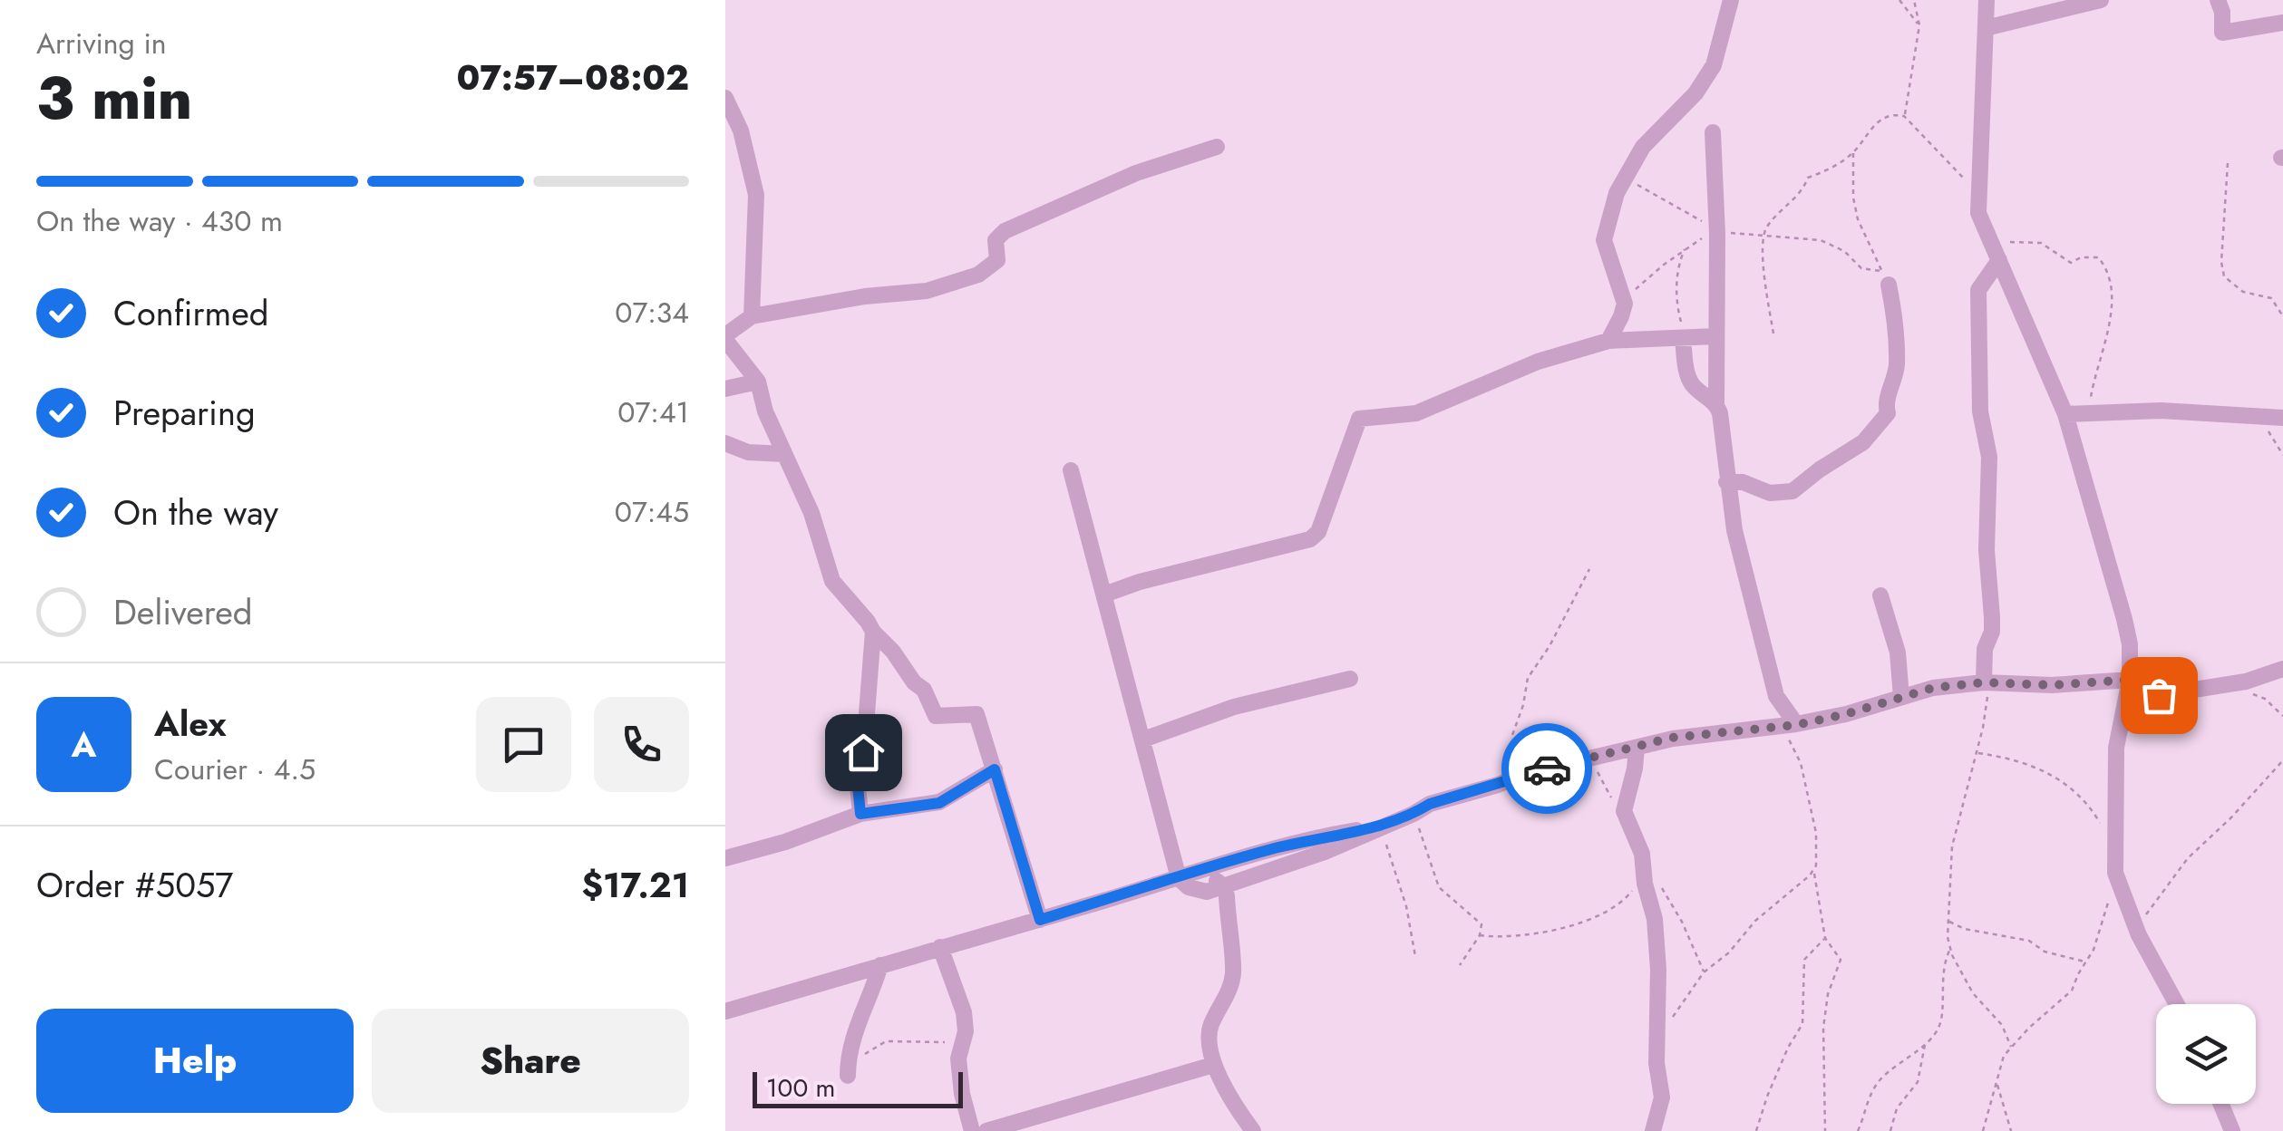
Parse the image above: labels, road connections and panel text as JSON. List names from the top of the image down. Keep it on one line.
{"scale_bar":"100 m","page":{"heading":["3 min","Arriving in","07:57–08:02"],"panel":["Alex","Courier · 4.5","Order #5057","$17.21"],"bar":"On the way · 430 m","list":[["Confirmed","07:34"],["Preparing","07:41"],["On the way","07:45"],"Delivered"],"round":"A","buttons":["Help","Share"],"scale":"100 m"}}
